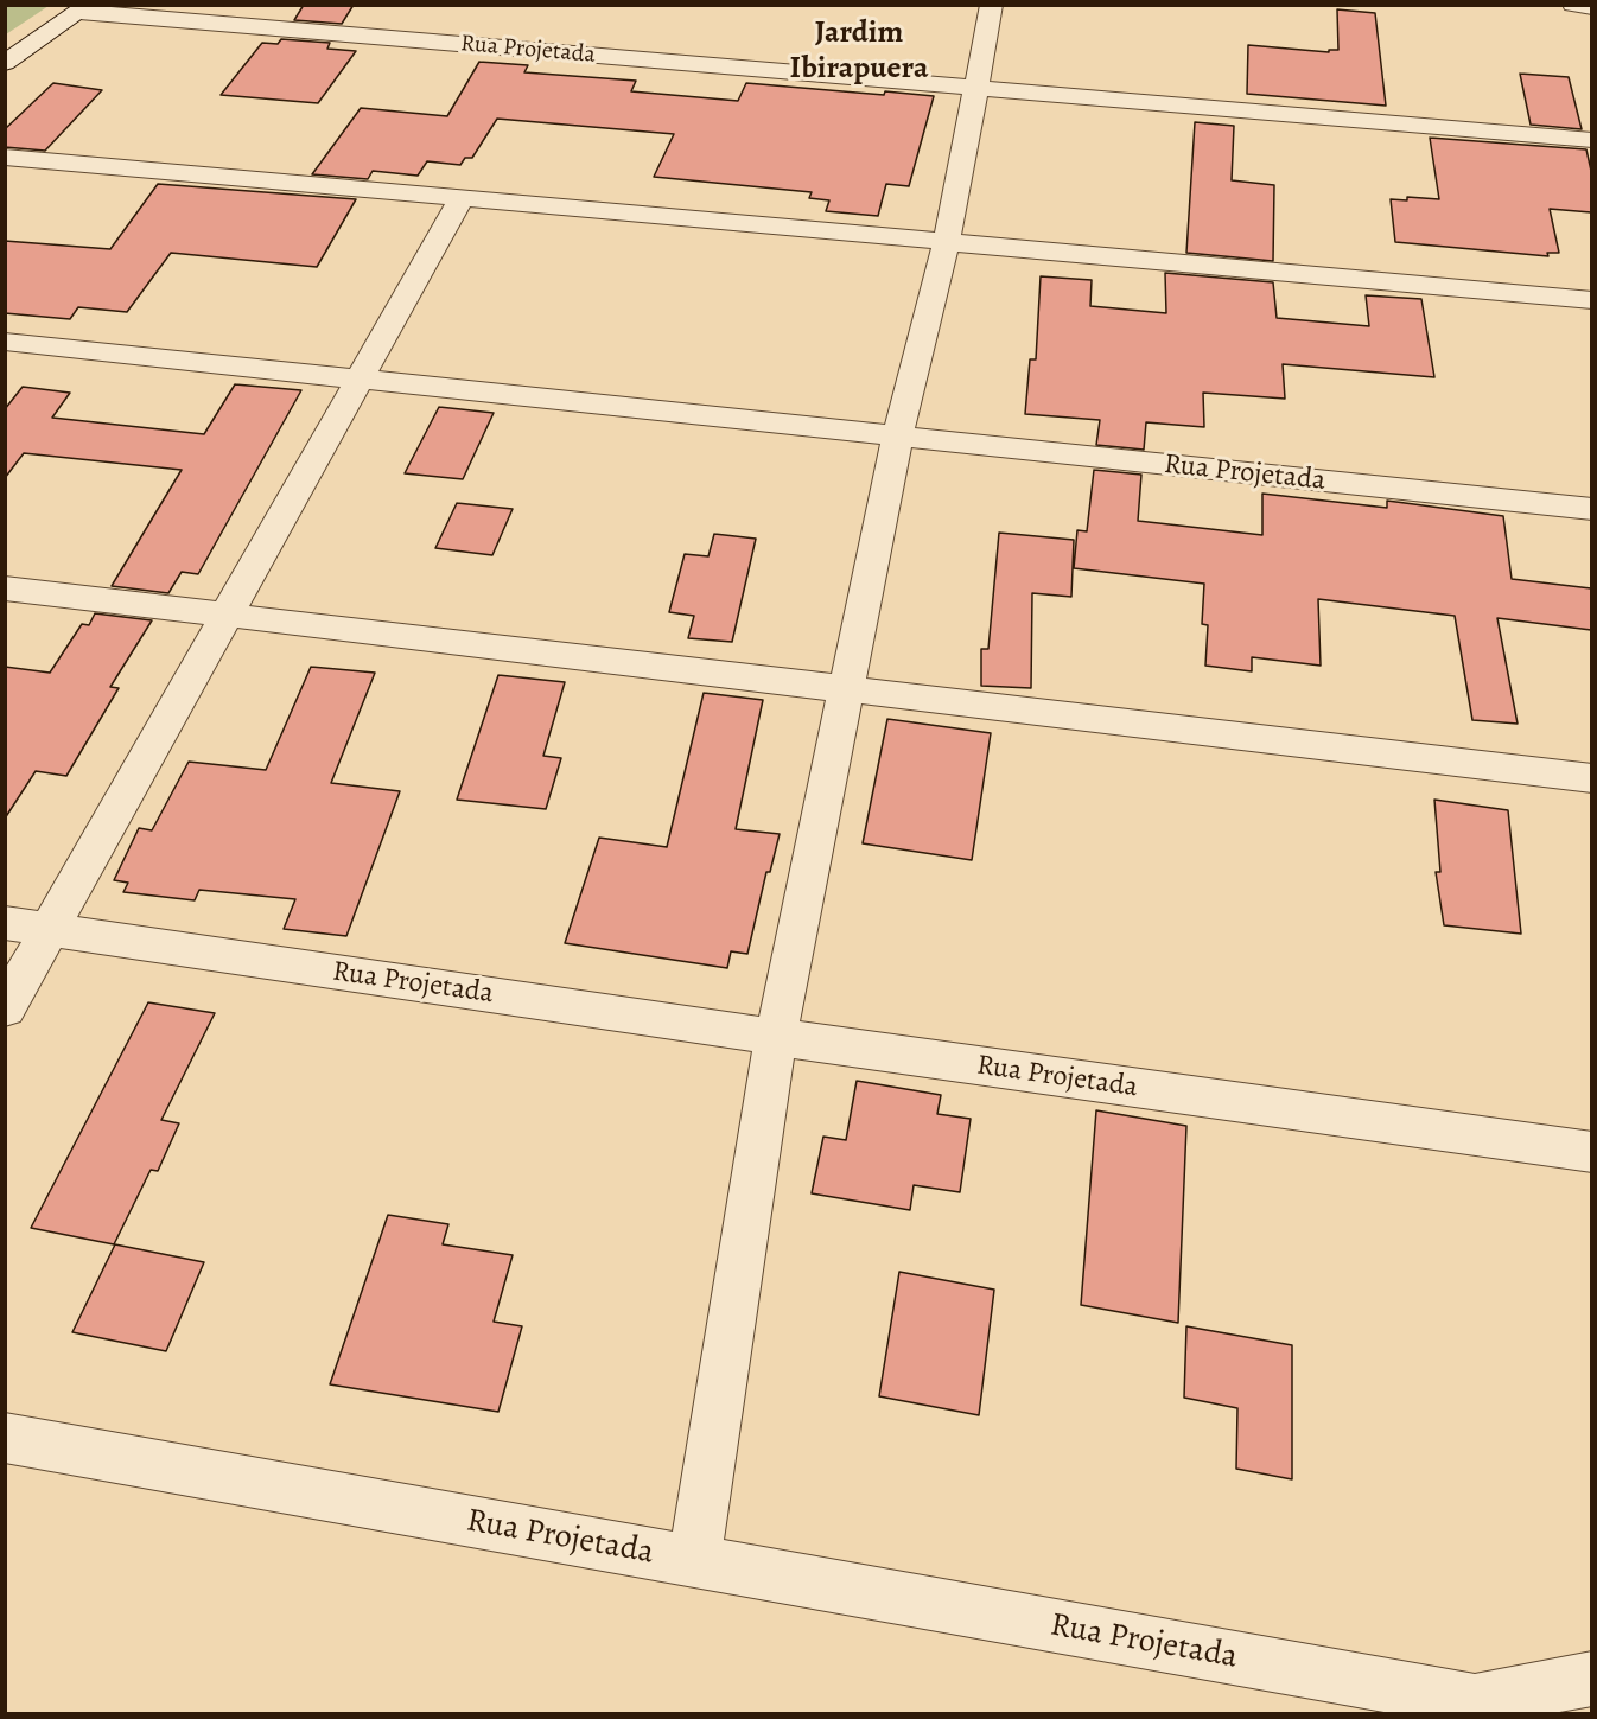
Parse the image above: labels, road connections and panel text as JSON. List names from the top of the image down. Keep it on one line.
{"streets":{"street":["Rua Projetada"]},"districts":["Jardim Ibirapuera"]}
